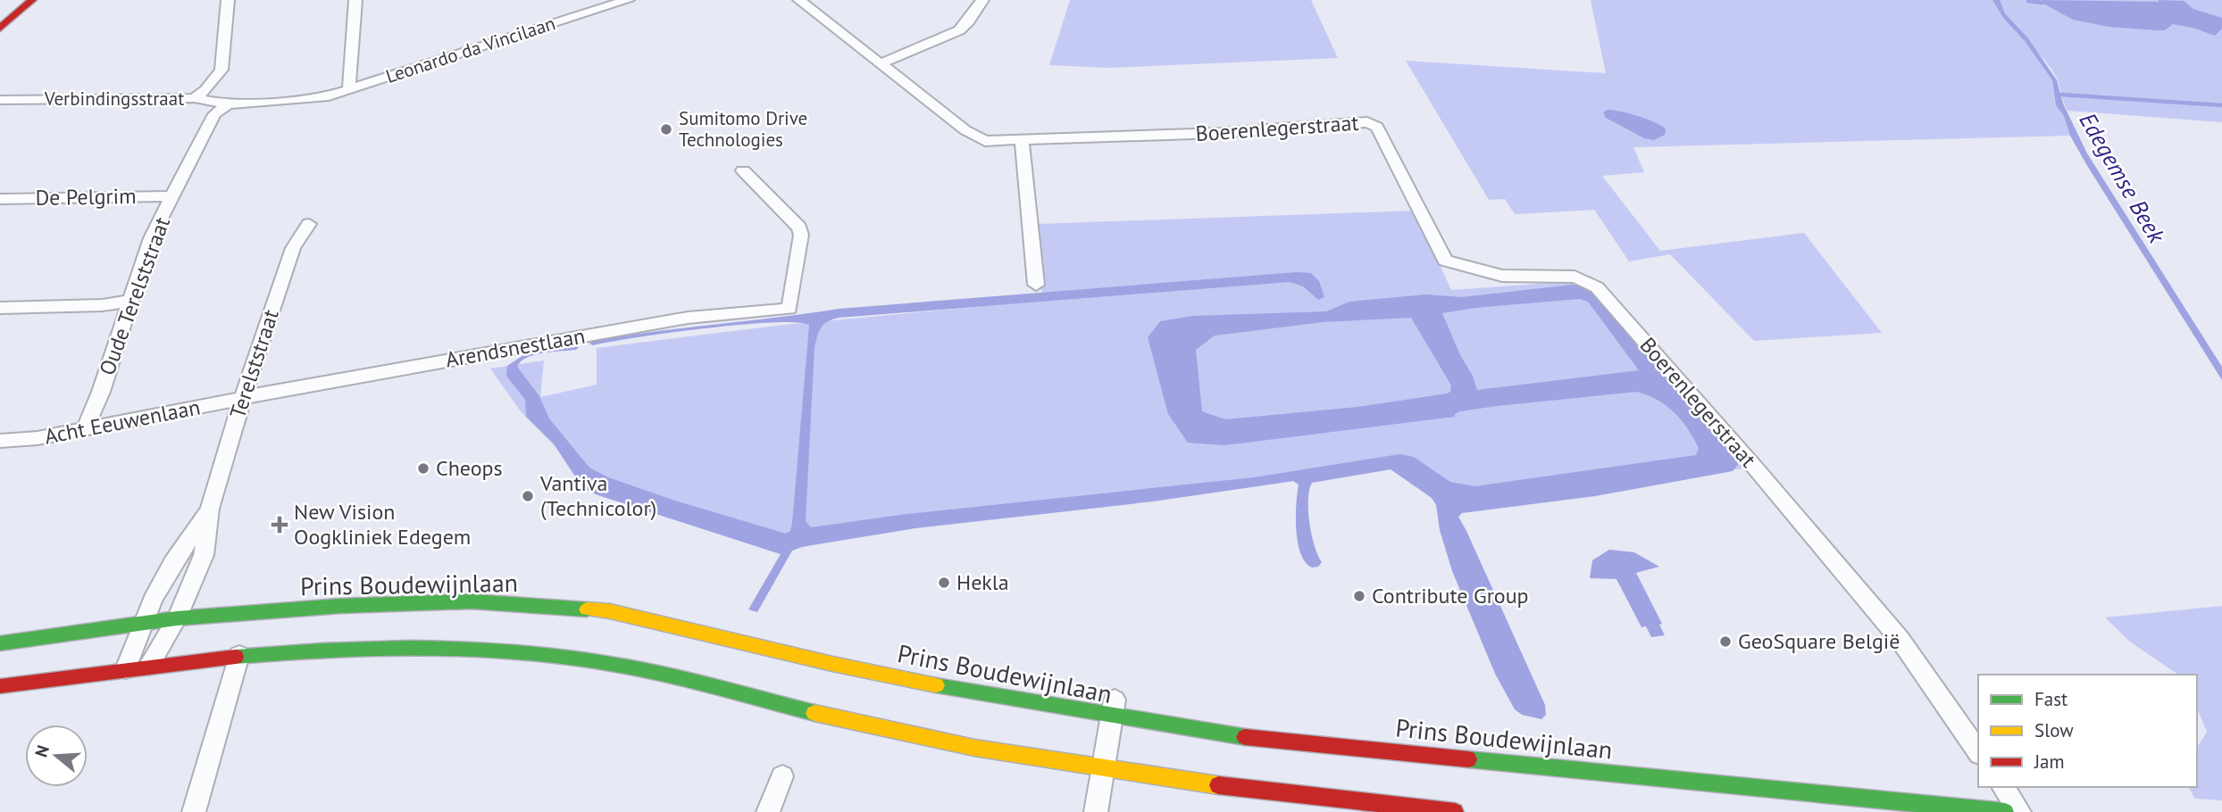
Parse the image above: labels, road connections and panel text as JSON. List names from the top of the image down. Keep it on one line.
{"streets":{"main road":["Prins Boudewijnlaan"],"street":["Leonardo da Vincilaan","Verbindingsstraat","Boerenlegerstraat","De Pelgrim","Oude Terelststraat","Arendsnestlaan","Terelststraat","Acht Eeuwenlaan"]},"crossings":[["Leonardo da Vincilaan","Verbindingsstraat"],["Leonardo da Vincilaan","Oude Terelststraat"],["Verbindingsstraat","Oude Terelststraat"],["De Pelgrim","Oude Terelststraat"],["Oude Terelststraat","Acht Eeuwenlaan"],["Arendsnestlaan","Terelststraat"],["Arendsnestlaan","Acht Eeuwenlaan"],["Terelststraat","Acht Eeuwenlaan"],["Terelststraat","Prins Boudewijnlaan"]],"water":["Edegemse Beek"],"places":{"other":["Sumitomo Drive Technologies","Cheops","Vantiva (Technicolor)","Hekla","Contribute Group","GeoSquare België"],"health":["New Vision Oogkliniek Edegem"]},"legend":["Fast","Slow","Jam"],"north":"left"}
